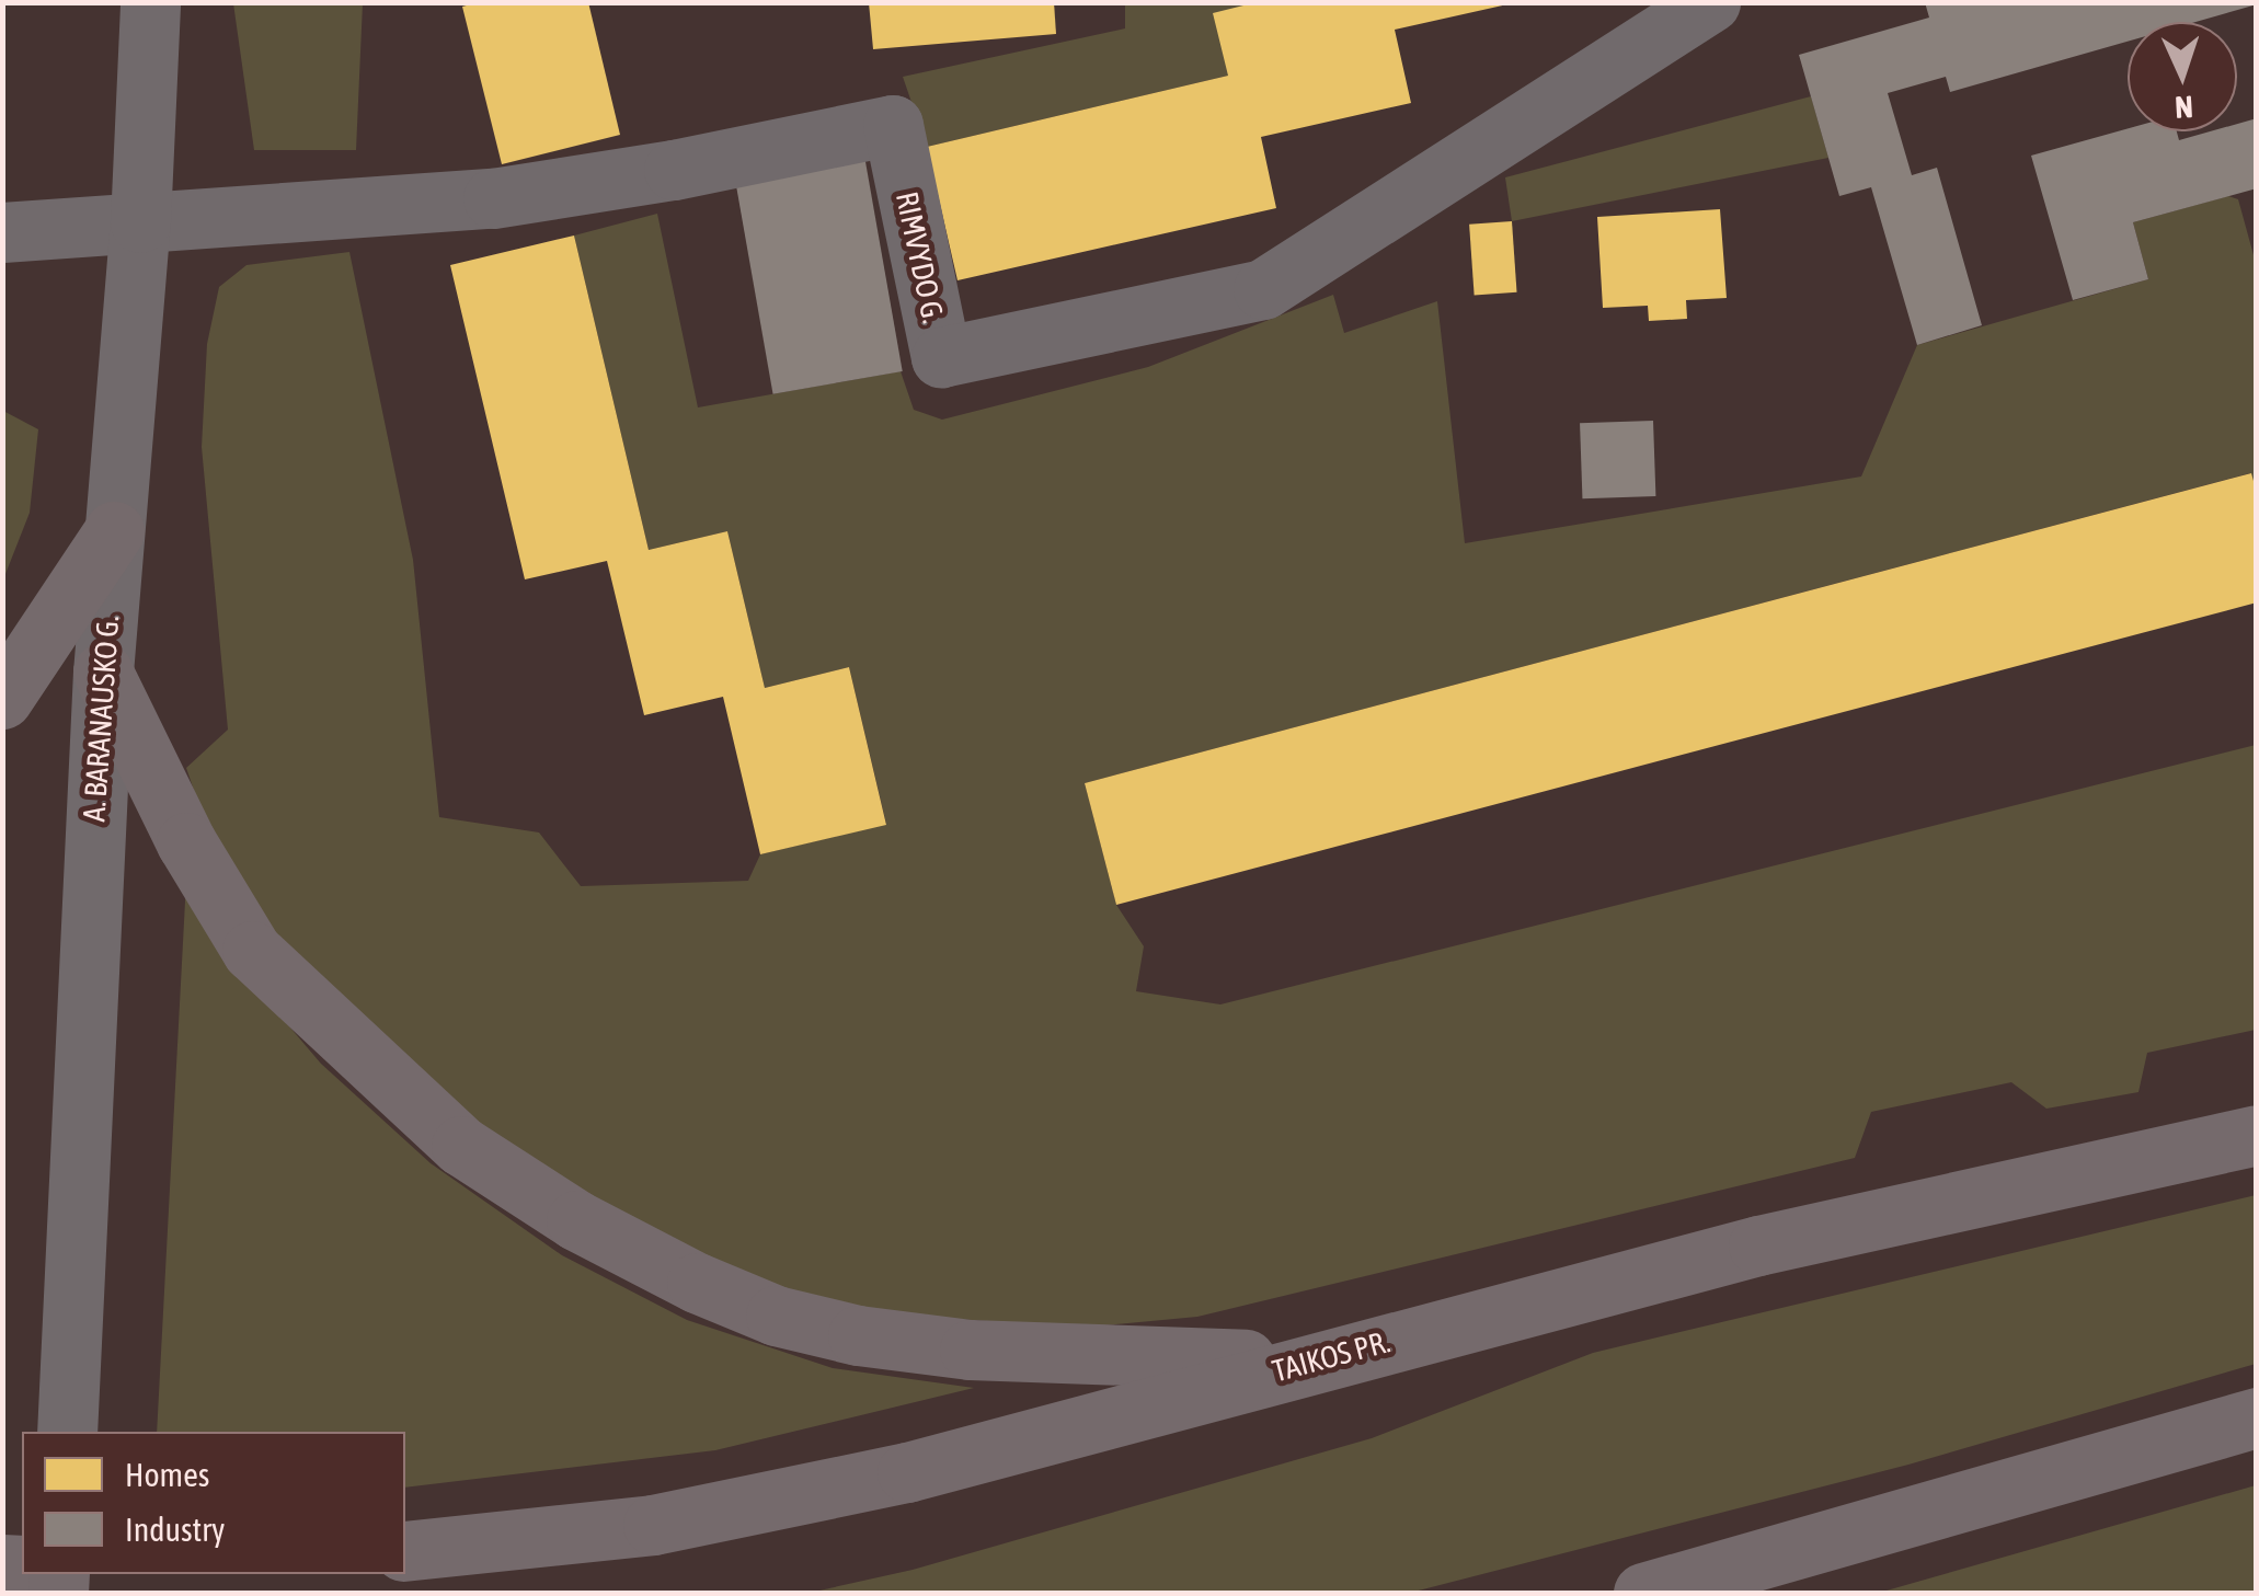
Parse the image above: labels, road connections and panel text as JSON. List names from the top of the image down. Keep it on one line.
{"streets":{"main road":["TAIKOS PR."],"street":["RIMVYDO G.","A. BARANAUSKO G."]},"crossings":[["RIMVYDO G.","A. BARANAUSKO G."]],"legend":["Homes","Industry"],"north":"bottom"}
